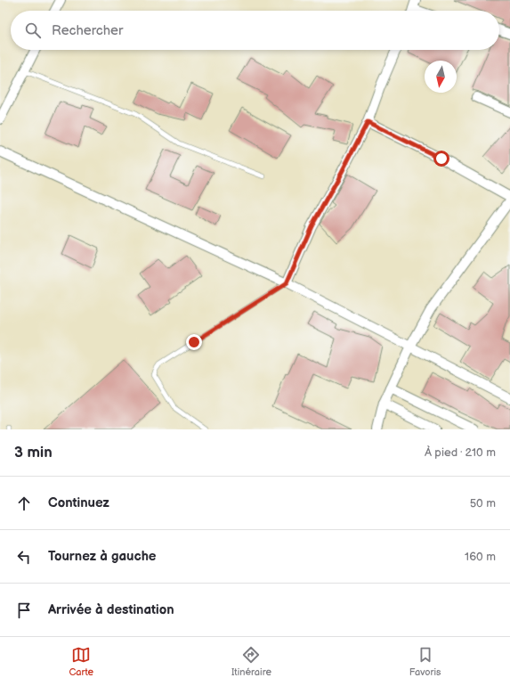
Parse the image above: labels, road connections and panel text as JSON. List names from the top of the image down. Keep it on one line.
{"north":"bottom","page":{"search":"Rechercher","heading":["3 min","À pied · 210 m"],"list":[["Continuez","50 m"],["Tournez à gauche","160 m"],"Arrivée à destination"],"nav":["Carte","Itinéraire","Favoris"]}}
